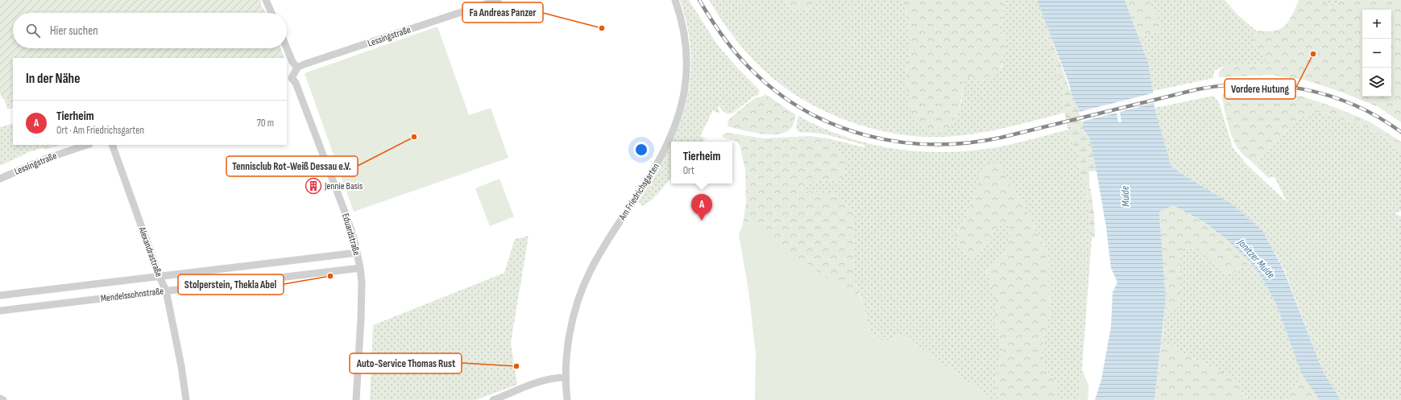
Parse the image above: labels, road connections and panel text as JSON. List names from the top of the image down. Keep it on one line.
{"streets":{"street":["Lessingstraße","Am Friedrichsgarten","Eduardstraße","Alexandrastraße","Mendelssohnstraße"]},"crossings":[["Eduardstraße","Mendelssohnstraße"],["Alexandrastraße","Mendelssohnstraße"]],"water":["Mulde","Jonitzer Mulde"],"places":{"other":["Fa Andreas Panzer","Vordere Hutung","Tennisclub Rot-Weiß Dessau e.V.","Stolperstein, Thekla Abel","Auto-Service Thomas Rust"],"building":["Jennie Basis"]},"page":{"map_buttons":["+","−"],"search":"Hier suchen","heading":"In der Nähe","list":[{"mark":"A","name":"Tierheim","note":"Ort · Am Friedrichsgarten","value":"70 m"}],"popup":["Tierheim","Ort"],"pins":"A"}}
